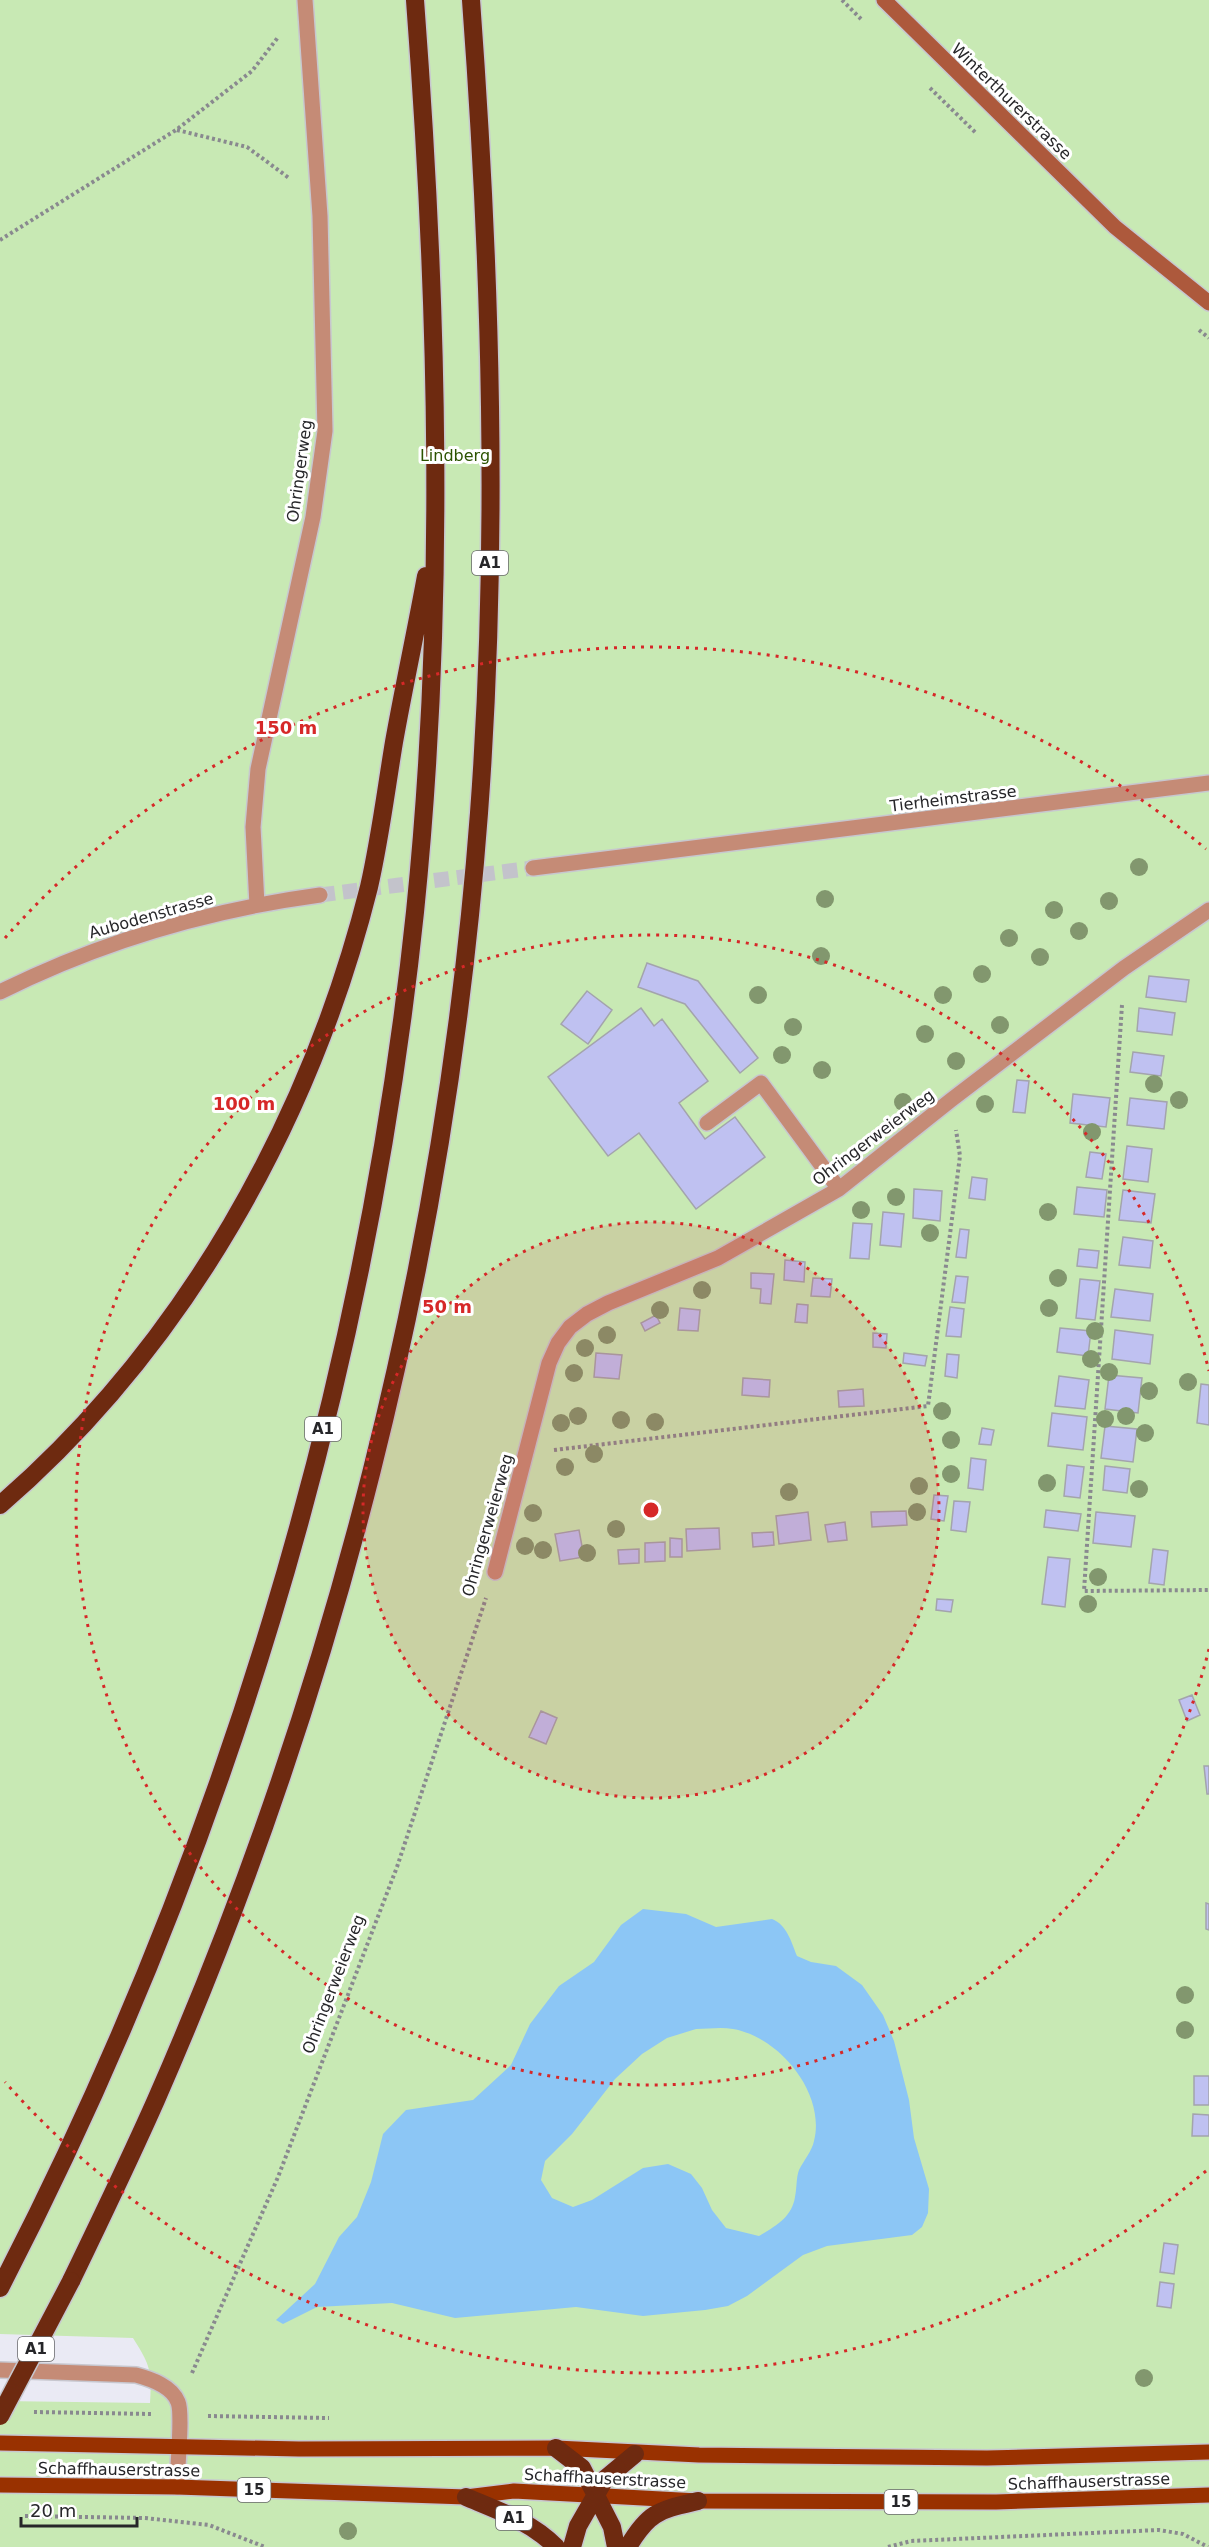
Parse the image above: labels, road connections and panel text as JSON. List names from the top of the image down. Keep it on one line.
{"streets":{"highway":["A1"],"main road":["Winterthurerstrasse","Schaffhauserstrasse","15"],"street":["Ohringerweg","Tierheimstrasse","Aubodenstrasse","Ohringerweierweg"]},"crossings":[["Ohringerweg","Aubodenstrasse"],["A1","Schaffhauserstrasse"]],"parks":["Lindberg"],"scale_bar":"20 m","rings":["150 m","100 m","50 m"]}
